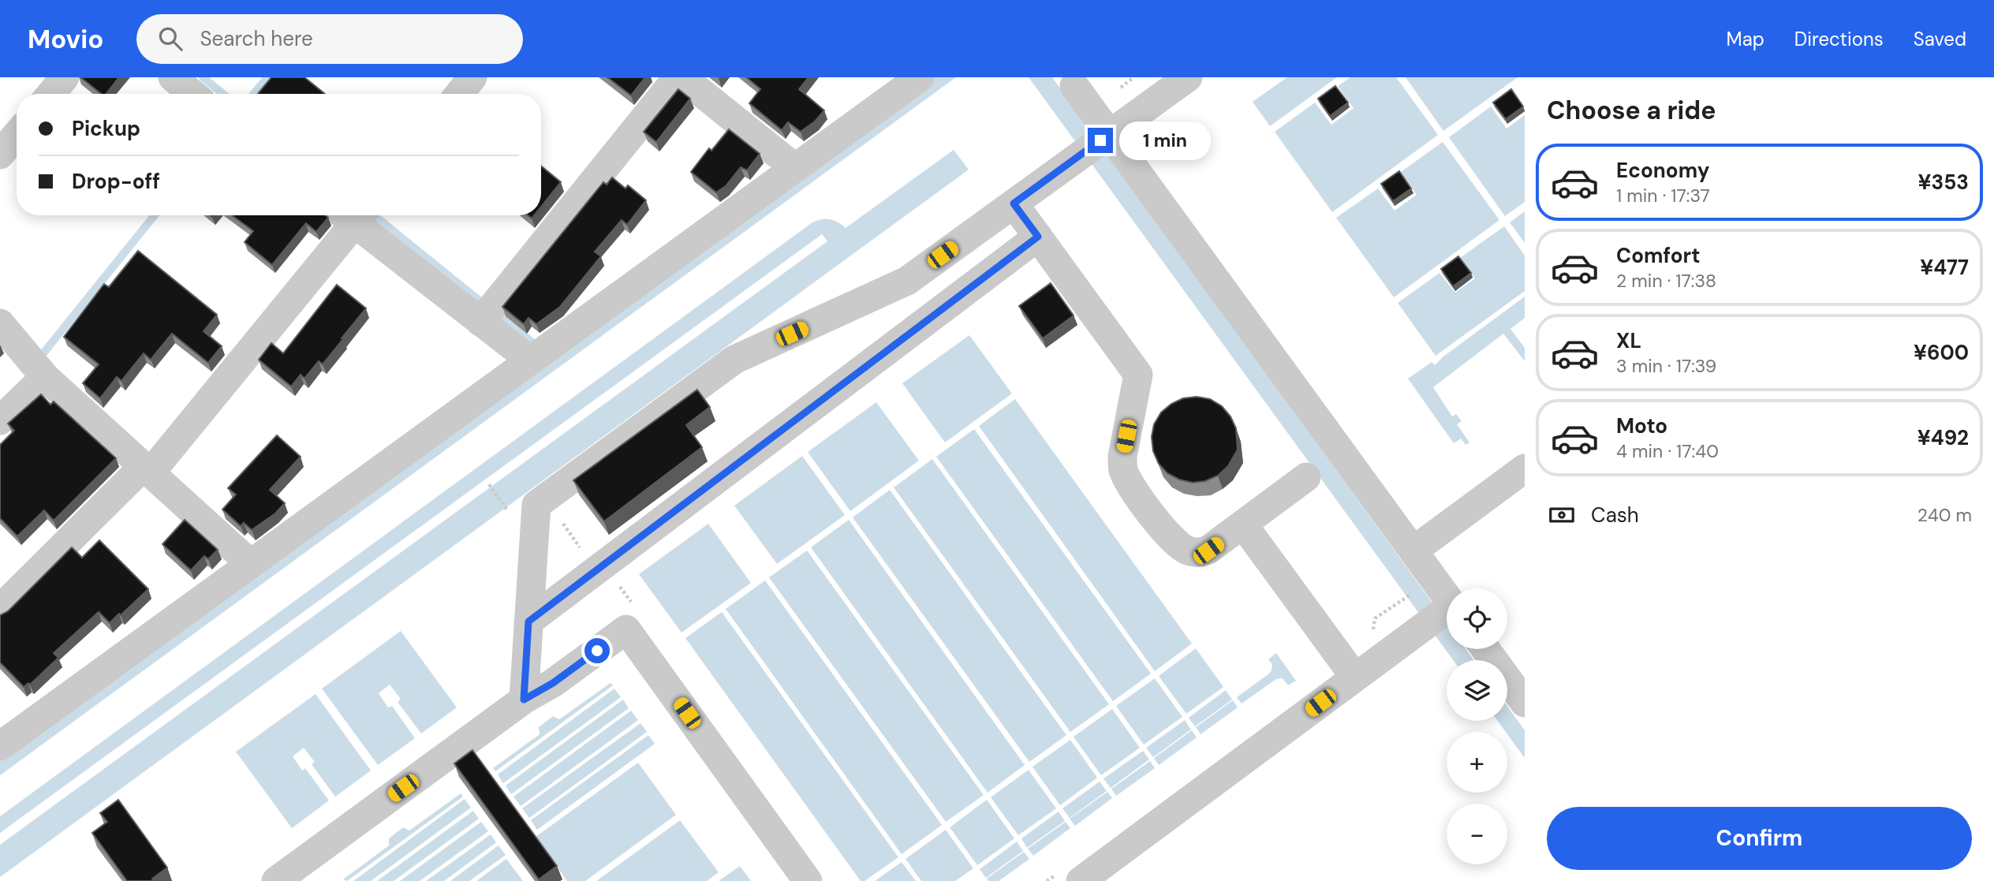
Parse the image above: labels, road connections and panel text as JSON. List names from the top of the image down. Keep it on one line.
{"page":{"header":"Movio","search":"Search here","nav":["Map","Directions","Saved"],"heading":"Choose a ride","banner":["Pickup","Drop-off"],"bubble":"1 min","list":[{"name":"Economy","note":"1 min · 17:37","value":"¥353"},{"name":"Comfort","note":"2 min · 17:38","value":"¥477"},{"name":"XL","note":"3 min · 17:39","value":"¥600"},{"name":"Moto","note":"4 min · 17:40","value":"¥492"}],"pay":["Cash","240 m"],"map_buttons":["+","−"],"buttons":"Confirm"}}
